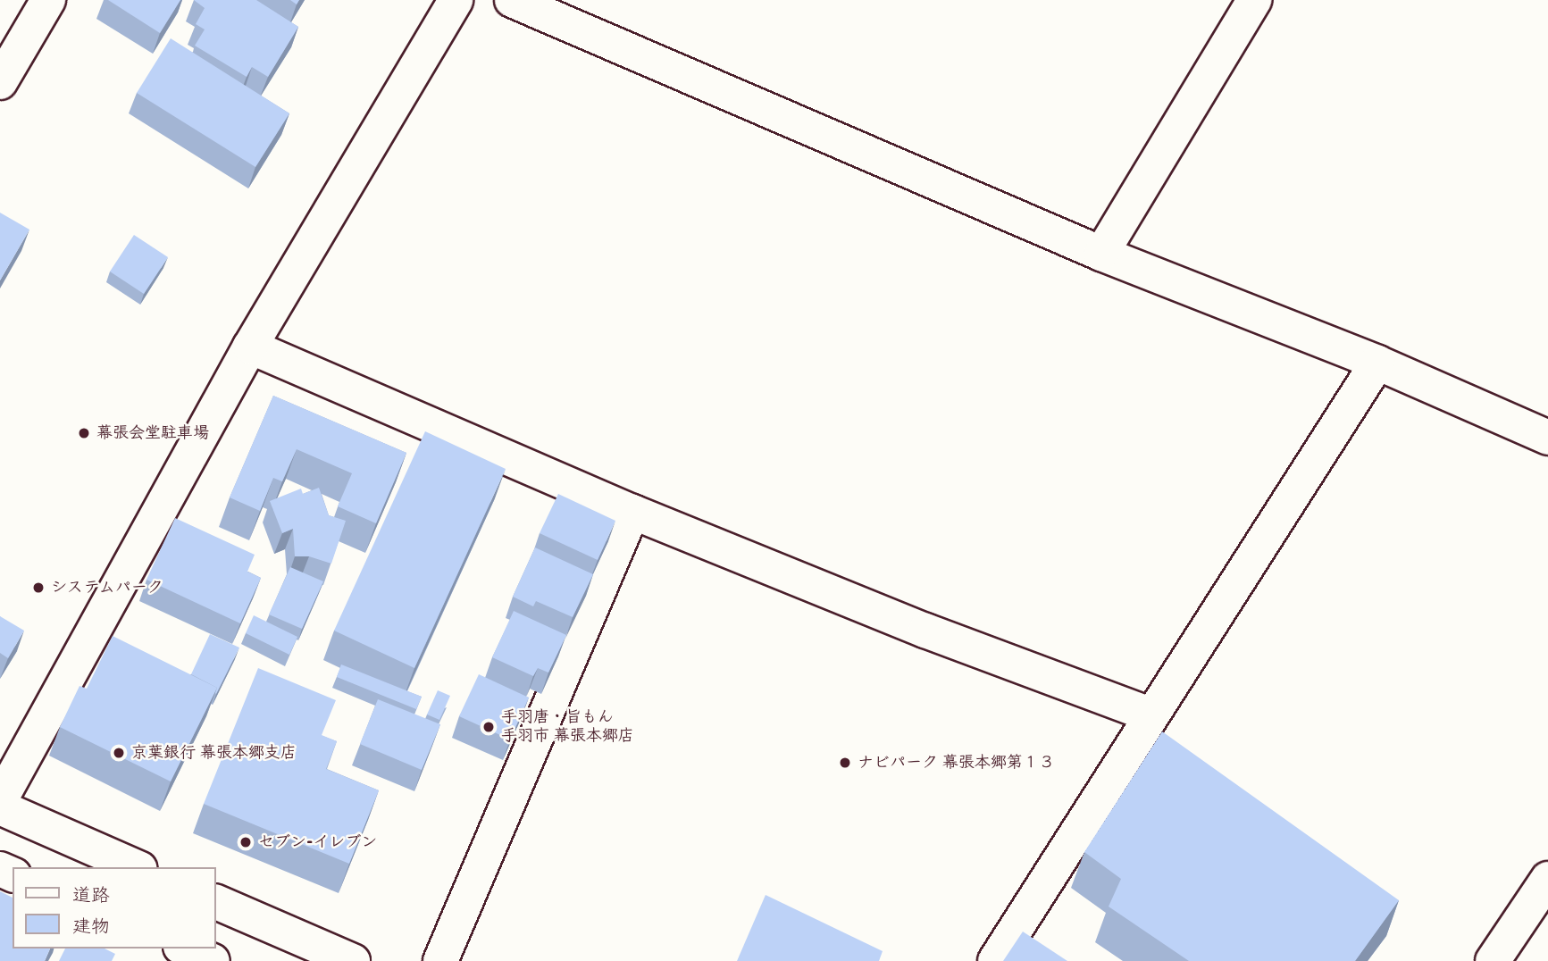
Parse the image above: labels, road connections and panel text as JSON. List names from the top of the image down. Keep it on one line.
{"places":["幕張会堂駐車場","システムパーク","手羽唐・旨もん 手羽市 幕張本郷店","京葉銀行 幕張本郷支店","ナビパーク 幕張本郷第１３","セブン-イレブン"],"legend":["道路","建物"]}
